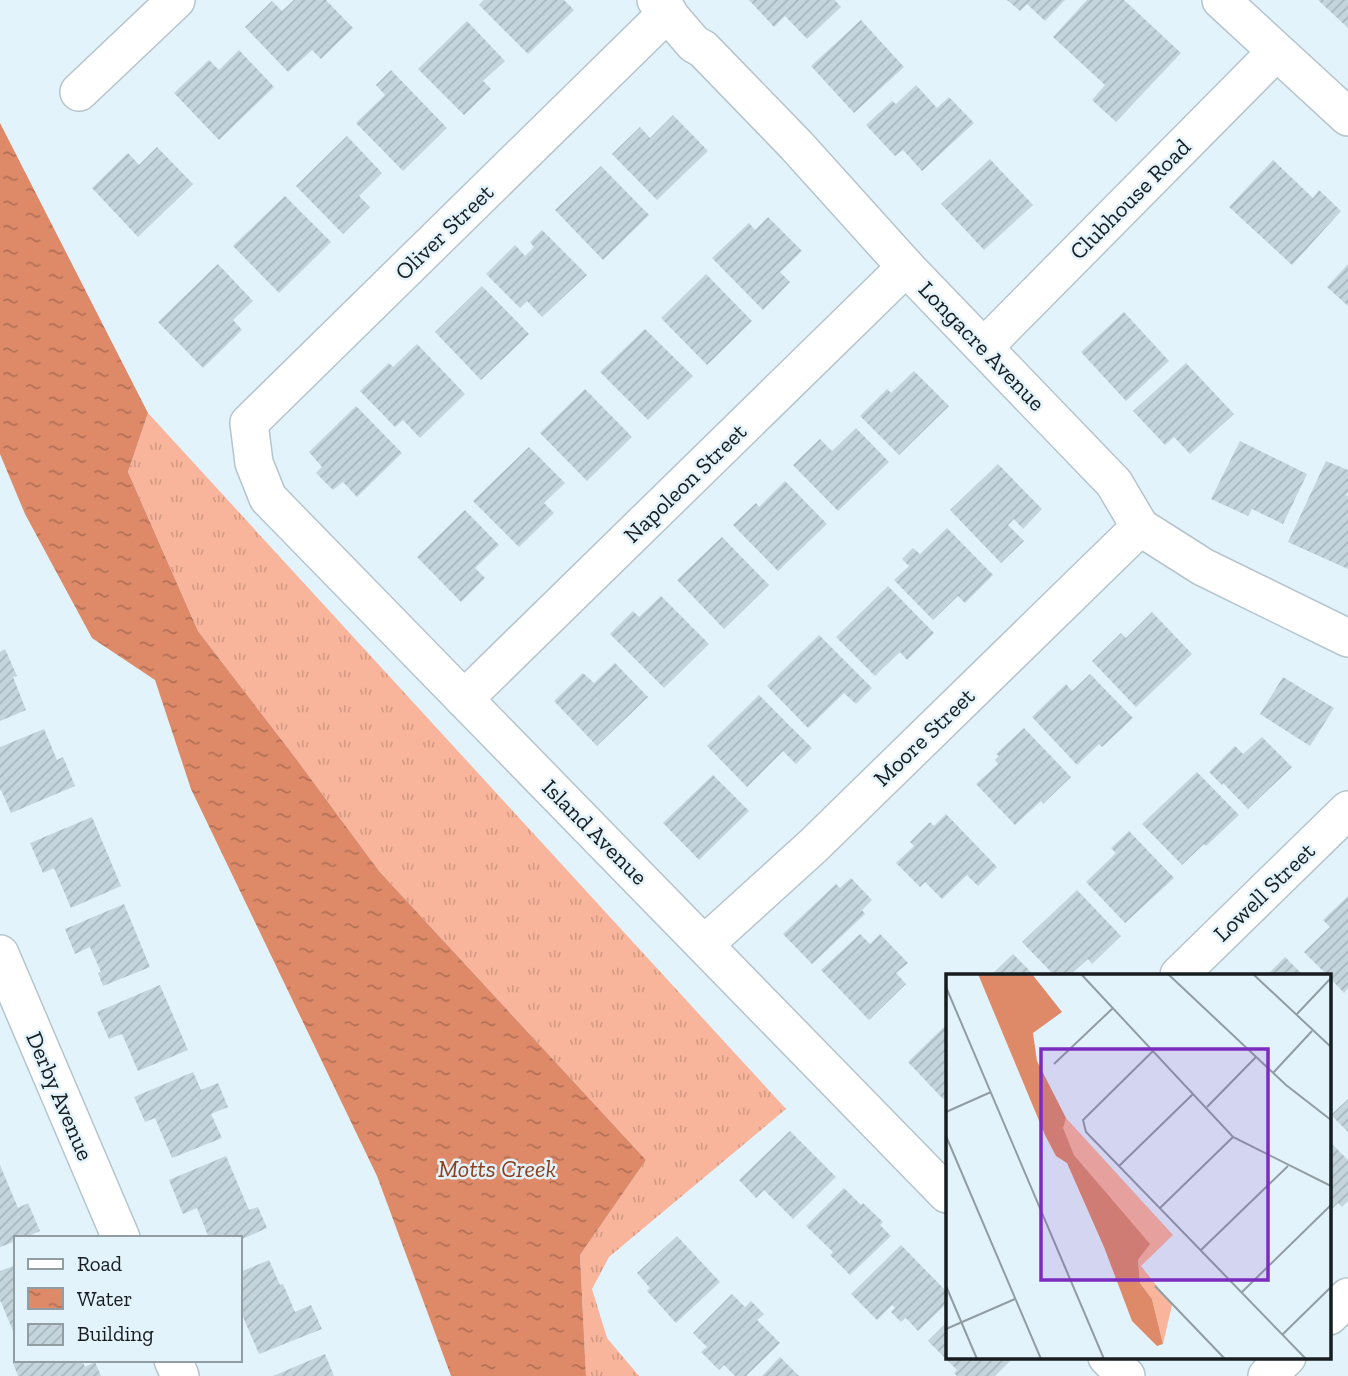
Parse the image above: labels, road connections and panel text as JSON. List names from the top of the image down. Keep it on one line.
{"streets":{"street":["Clubhouse Road","Oliver Street","Longacre Avenue","Napoleon Street","Moore Street","Island Avenue","Lowell Street","Derby Avenue"]},"crossings":[["Clubhouse Road","Longacre Avenue"],["Oliver Street","Longacre Avenue"],["Oliver Street","Island Avenue"],["Longacre Avenue","Napoleon Street"],["Longacre Avenue","Moore Street"],["Napoleon Street","Island Avenue"],["Moore Street","Island Avenue"]],"water":["Motts Creek"],"legend":["Road","Water","Building"]}
